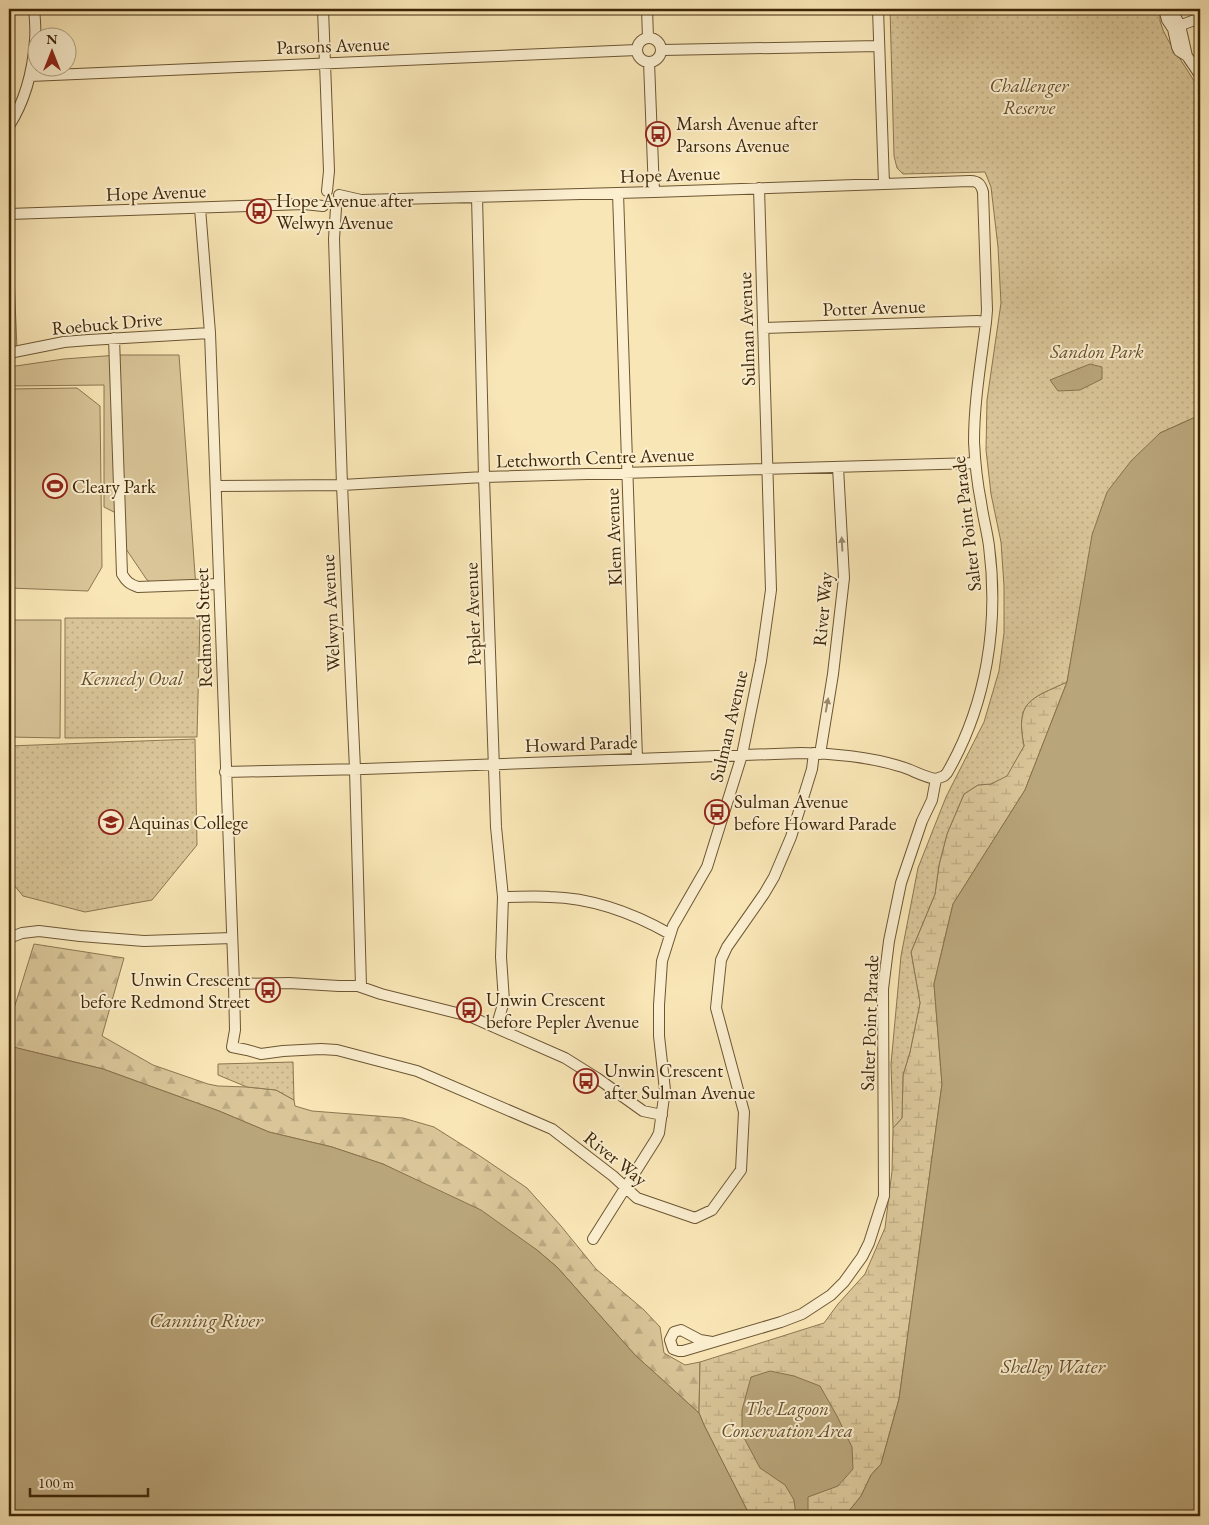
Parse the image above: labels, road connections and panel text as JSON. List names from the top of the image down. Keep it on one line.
{"streets":{"street":["Parsons Avenue","Hope Avenue","Potter Avenue","Roebuck Drive","Sulman Avenue","Letchworth Centre Avenue","Salter Point Parade","Klem Avenue","River Way","Welwyn Avenue","Pepler Avenue","Redmond Street","Howard Parade"]},"crossings":[["Parsons Avenue","Welwyn Avenue"],["Hope Avenue","Sulman Avenue"],["Hope Avenue","Salter Point Parade"],["Hope Avenue","Klem Avenue"],["Hope Avenue","Welwyn Avenue"],["Hope Avenue","Pepler Avenue"],["Hope Avenue","Redmond Street"],["Potter Avenue","Sulman Avenue"],["Potter Avenue","Salter Point Parade"],["Roebuck Drive","Redmond Street"],["Sulman Avenue","Letchworth Centre Avenue"],["Sulman Avenue","River Way"],["Sulman Avenue","Howard Parade"],["Letchworth Centre Avenue","Salter Point Parade"],["Letchworth Centre Avenue","Klem Avenue"],["Letchworth Centre Avenue","River Way"],["Letchworth Centre Avenue","Welwyn Avenue"],["Letchworth Centre Avenue","Pepler Avenue"],["Letchworth Centre Avenue","Redmond Street"],["Salter Point Parade","Howard Parade"],["Klem Avenue","Howard Parade"],["River Way","Redmond Street"],["River Way","Howard Parade"],["Welwyn Avenue","Howard Parade"],["Pepler Avenue","Howard Parade"],["Redmond Street","Howard Parade"]],"water":["Canning River","Shelley Water"],"parks":["Challenger Reserve","Sandon Park","Kennedy Oval","The Lagoon Conservation Area"],"places":{"bus stop":["Marsh Avenue after Parsons Avenue","Hope Avenue after Welwyn Avenue","Sulman Avenue before Howard Parade","Unwin Crescent before Redmond Street","Unwin Crescent before Pepler Avenue","Unwin Crescent after Sulman Avenue"],"sports":["Cleary Park"],"school or university":["Aquinas College"]},"scale_bar":"100 m","north":"top"}
